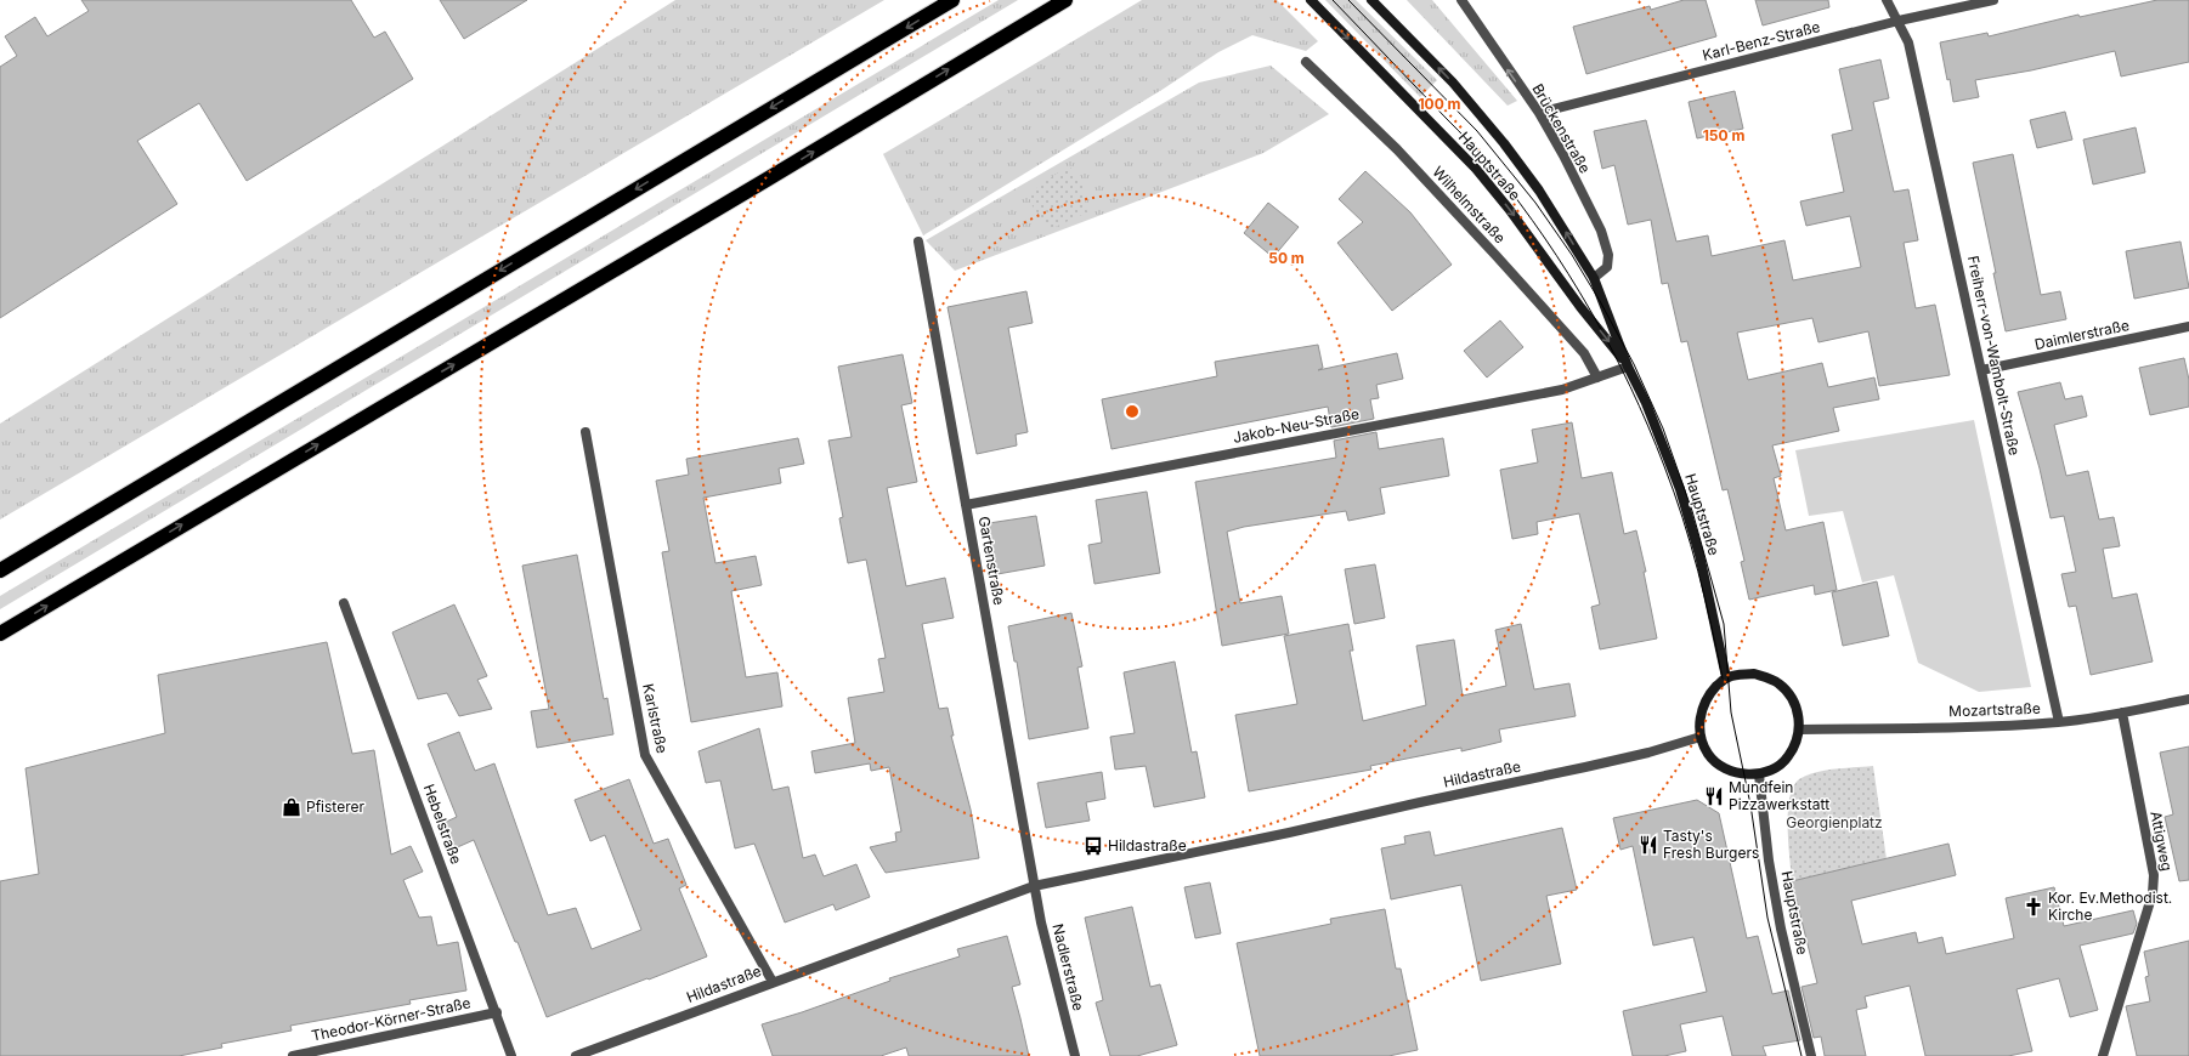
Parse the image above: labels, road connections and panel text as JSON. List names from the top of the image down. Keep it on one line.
{"streets":{"main road":["Hauptstraße"],"street":["Karl-Benz-Straße","Brückenstraße","Wilhelmstraße","Daimlerstraße","Freiherr-von-Wambolt-Straße","Jakob-Neu-Straße","Gartenstraße","Mozartstraße","Karlstraße","Hildastraße","Hebelstraße","Attigweg","Nadlerstraße","Theodor-Körner-Straße"]},"crossings":[["Karl-Benz-Straße","Brückenstraße"],["Karl-Benz-Straße","Freiherr-von-Wambolt-Straße"],["Brückenstraße","Hauptstraße"],["Hauptstraße","Jakob-Neu-Straße"],["Hauptstraße","Mozartstraße"],["Hauptstraße","Hildastraße"],["Wilhelmstraße","Jakob-Neu-Straße"],["Daimlerstraße","Freiherr-von-Wambolt-Straße"],["Freiherr-von-Wambolt-Straße","Mozartstraße"],["Jakob-Neu-Straße","Gartenstraße"],["Gartenstraße","Hildastraße"],["Gartenstraße","Nadlerstraße"],["Mozartstraße","Hildastraße"],["Mozartstraße","Attigweg"],["Karlstraße","Hildastraße"],["Hildastraße","Nadlerstraße"],["Hebelstraße","Theodor-Körner-Straße"]],"one_way":["Brückenstraße"],"parks":["Georgienplatz"],"places":{"restaurant":["Mundfein Pizzawerkstatt","Tasty's Fresh Burgers"],"shop":["Pfisterer"],"bus stop":["Hildastraße"],"church":["Kor. Ev.Methodist. Kirche"]},"rings":["100 m","150 m","50 m"]}
